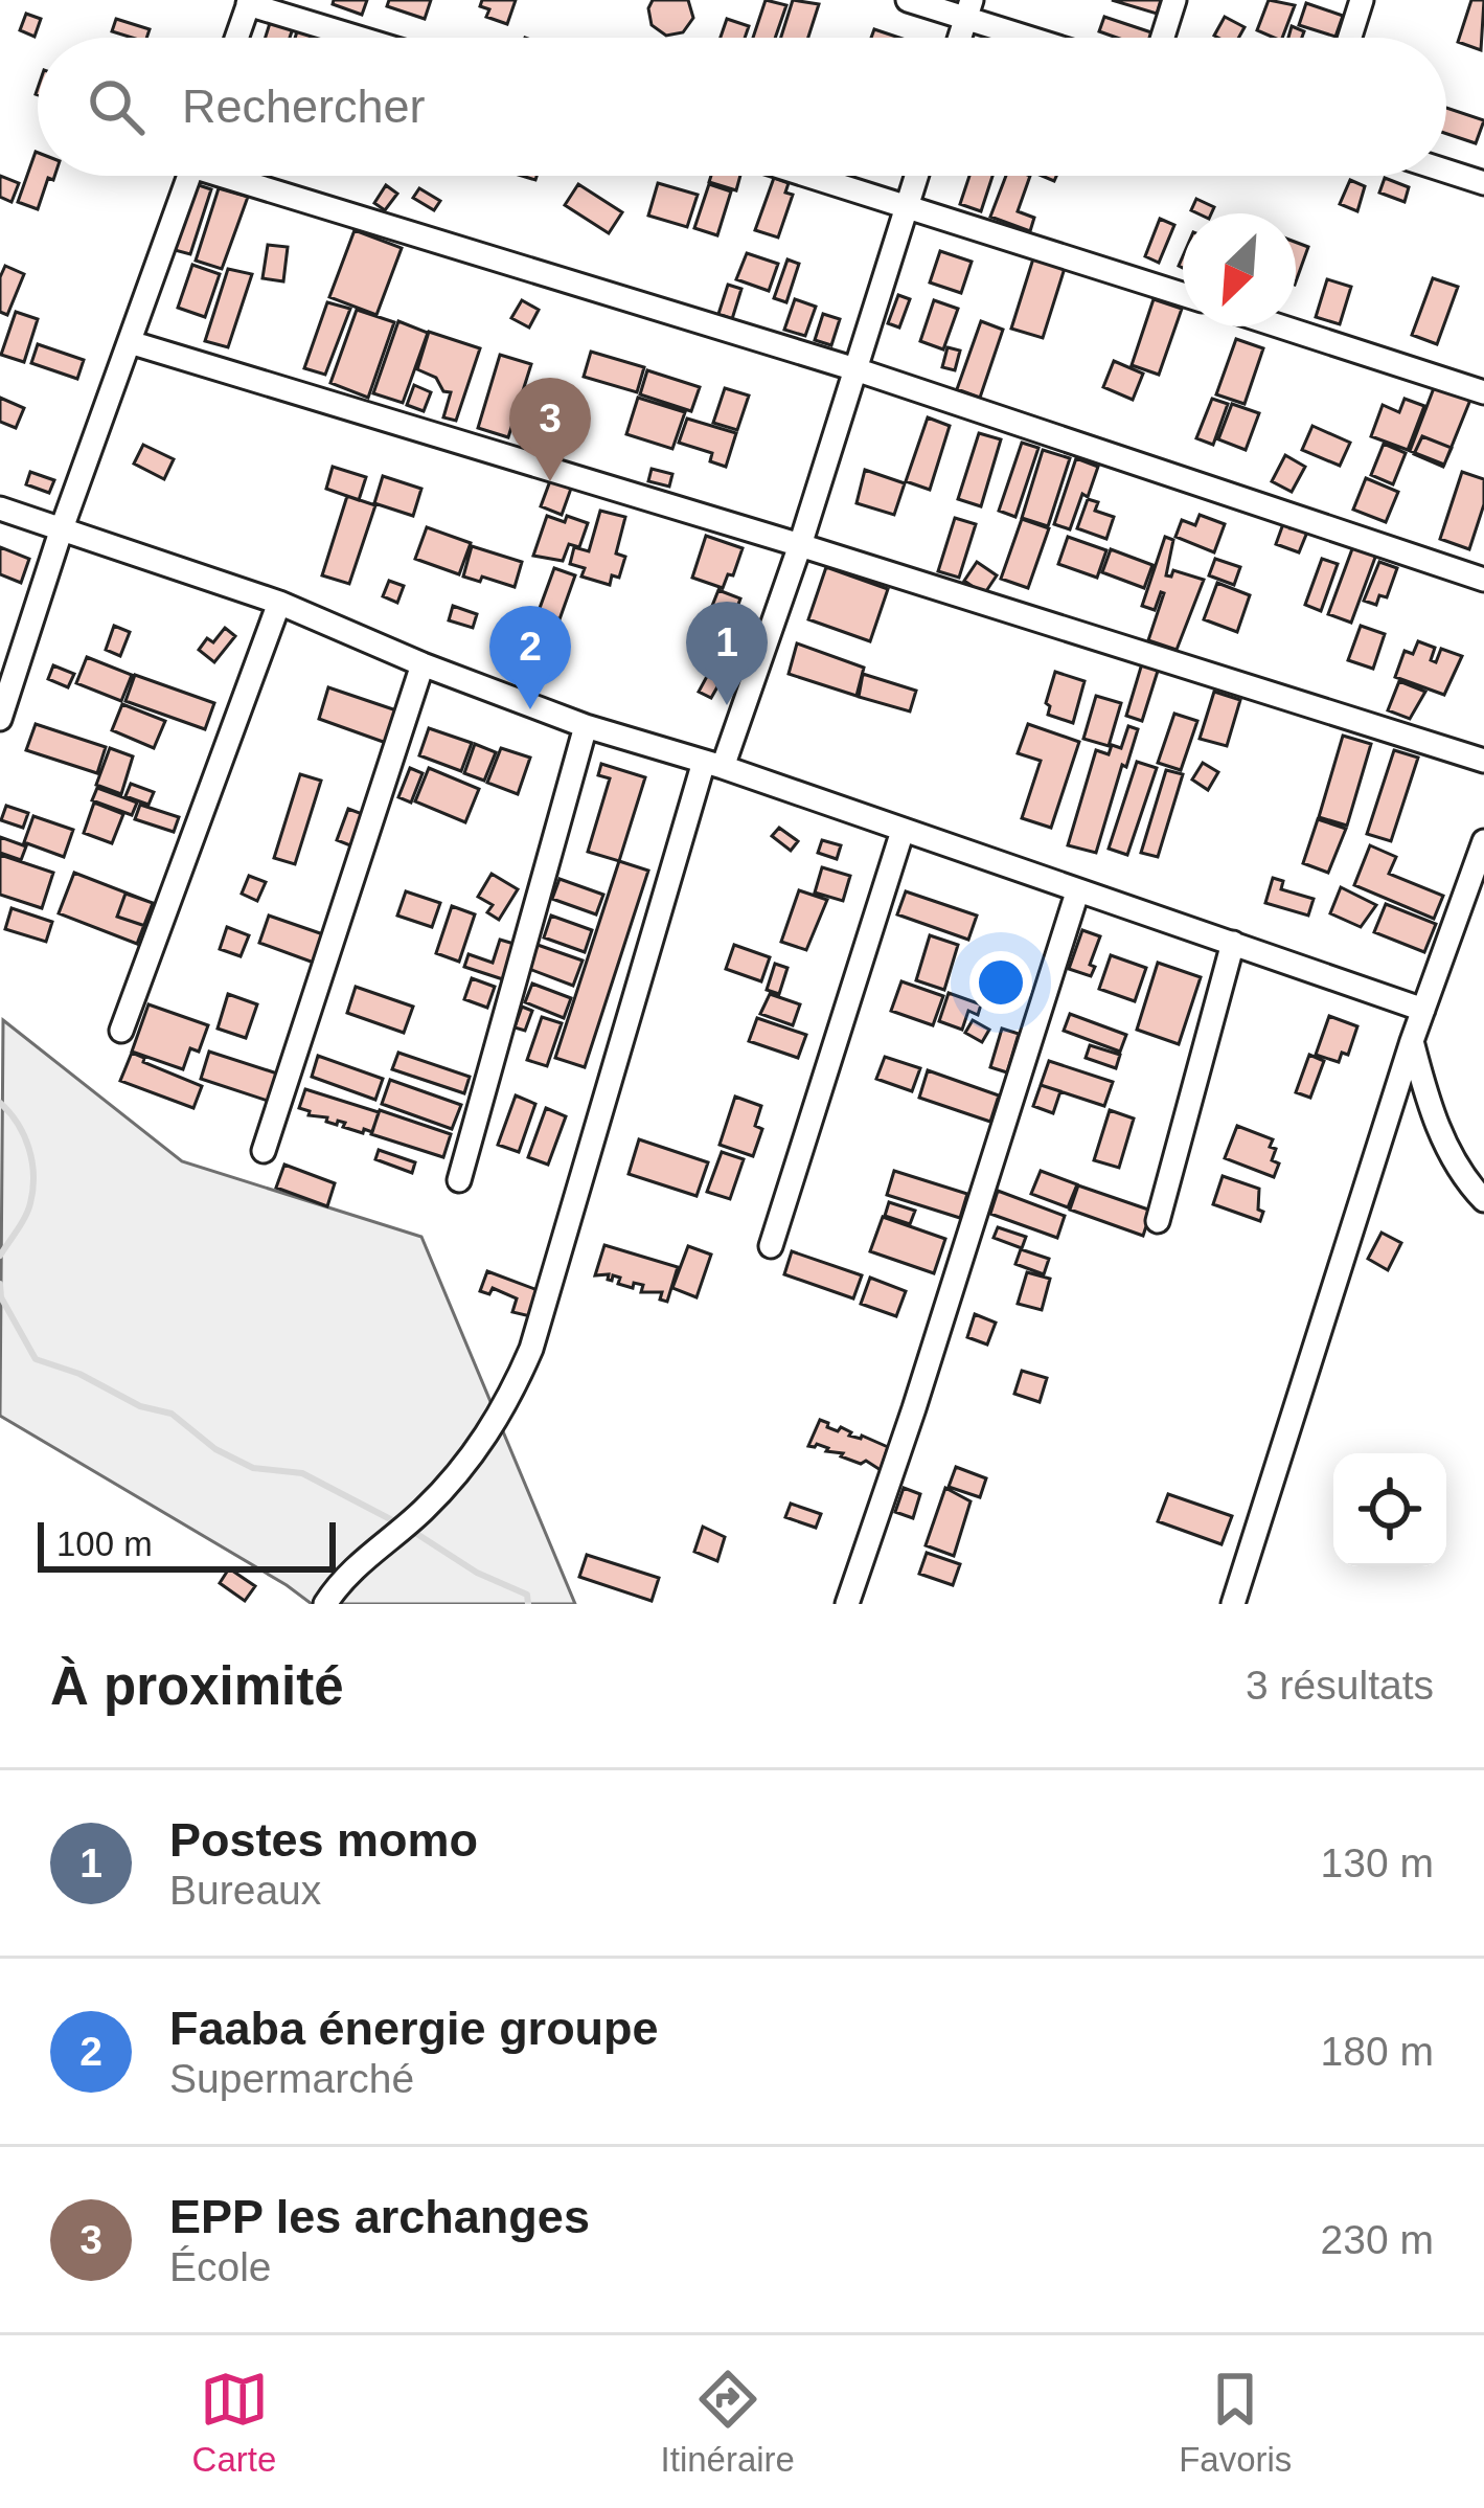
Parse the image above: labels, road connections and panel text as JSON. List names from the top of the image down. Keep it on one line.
{"scale_bar":"100 m","north":"bottom left","page":{"search":"Rechercher","pins":["3","1","2"],"scale":"100 m","heading":["À proximité","3 résultats"],"list":[{"mark":"1","name":"Postes momo","note":"Bureaux","value":"130 m"},{"mark":"2","name":"Faaba énergie groupe","note":"Supermarché","value":"180 m"},{"mark":"3","name":"EPP les archanges","note":"École","value":"230 m"}],"nav":["Carte","Itinéraire","Favoris"]}}
